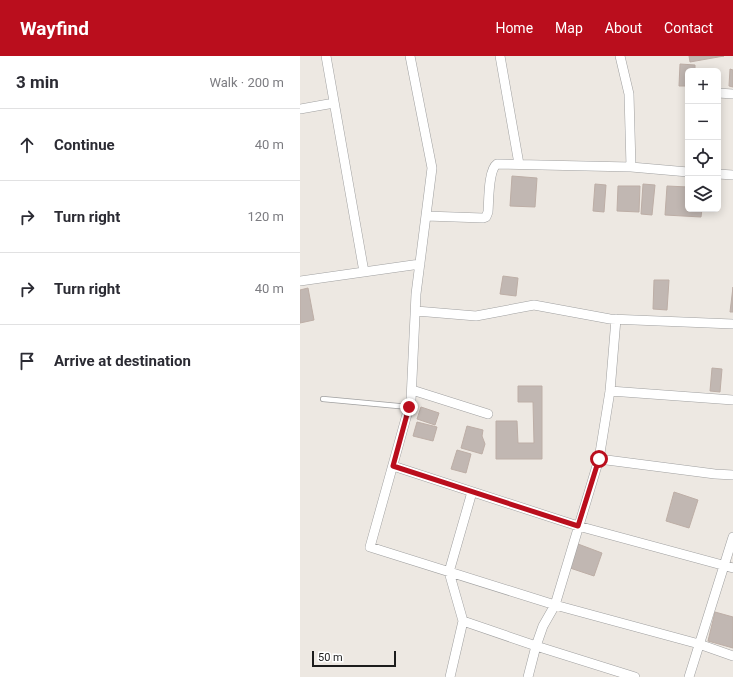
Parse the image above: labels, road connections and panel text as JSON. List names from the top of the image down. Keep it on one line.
{"scale_bar":"50 m","page":{"header":"Wayfind","nav":["Home","Map","About","Contact"],"heading":["3 min","Walk · 200 m"],"map_buttons":["+","−"],"list":[["Continue","40 m"],["Turn right","120 m"],["Turn right","40 m"],"Arrive at destination"],"scale":"50 m"}}
